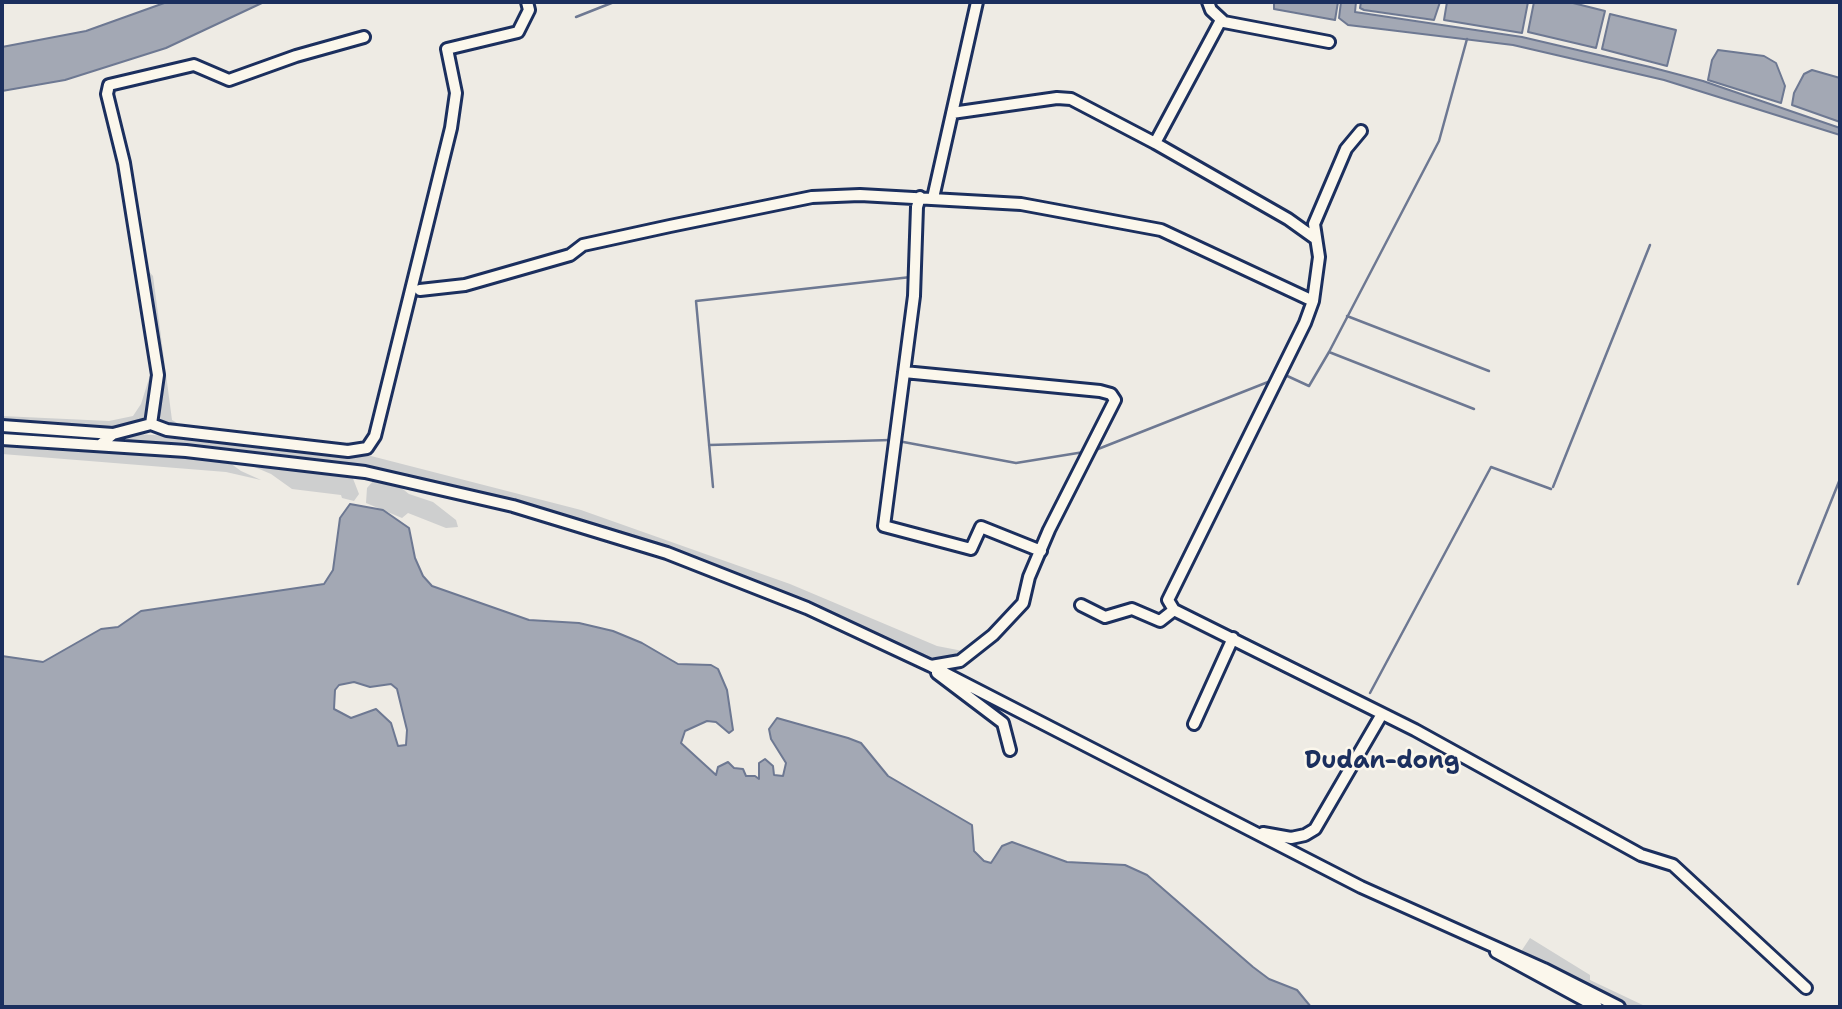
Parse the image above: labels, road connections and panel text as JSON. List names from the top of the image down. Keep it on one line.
{"districts":["Dudan-dong"]}
